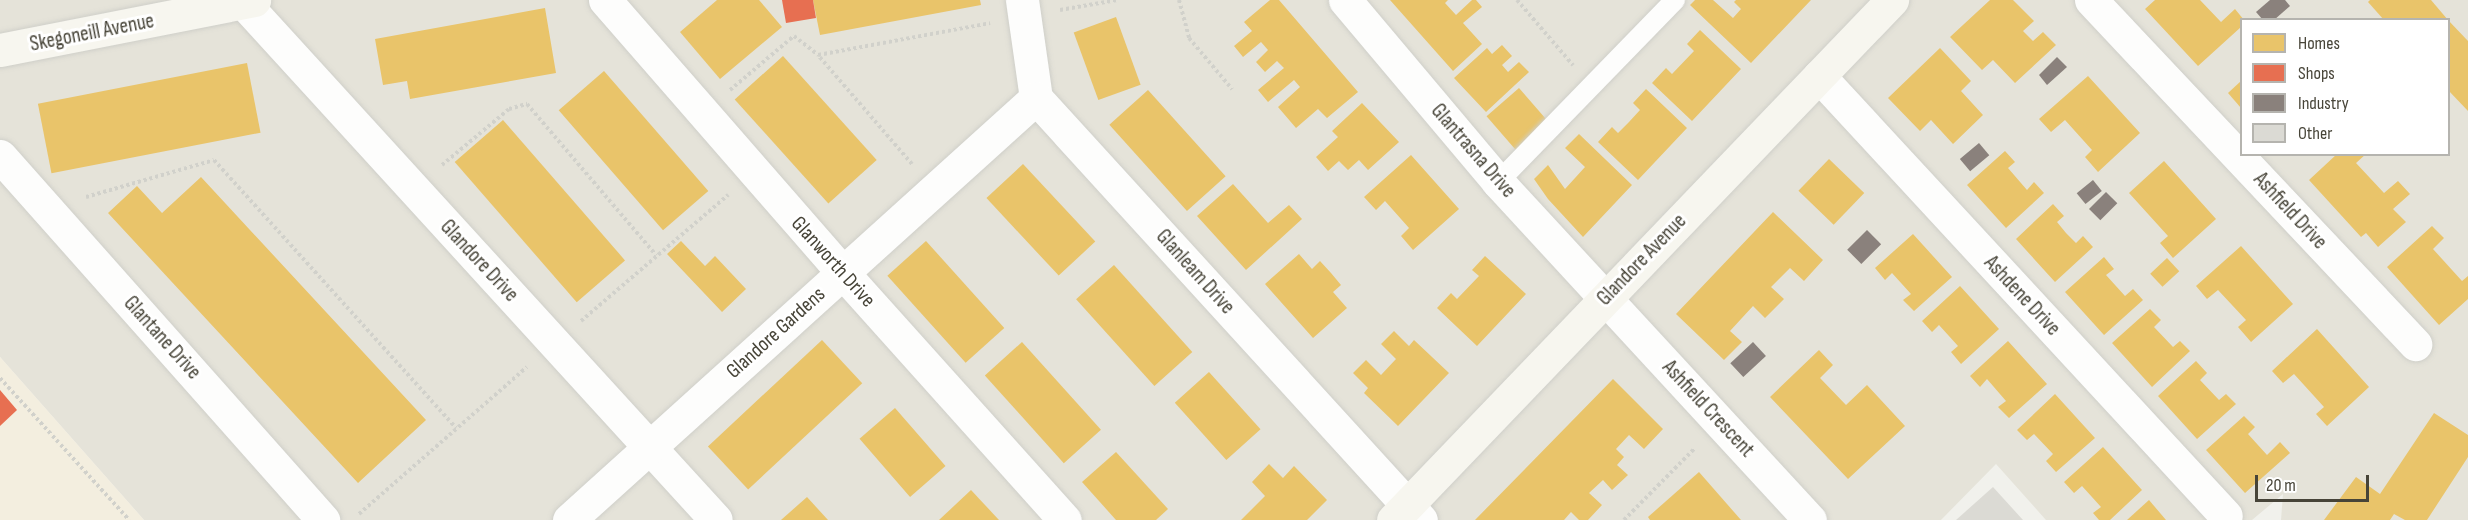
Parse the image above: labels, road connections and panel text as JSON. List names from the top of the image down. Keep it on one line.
{"streets":{"street":["Skegoneill Avenue","Glantrasna Drive","Ashfield Drive","Glandore Avenue","Glandore Drive","Glanworth Drive","Glanleam Drive","Ashdene Drive","Glandore Gardens","Glantane Drive","Ashfield Crescent"]},"crossings":[["Skegoneill Avenue","Glandore Drive"],["Glantrasna Drive","Glandore Avenue"],["Glantrasna Drive","Ashfield Crescent"],["Glandore Avenue","Glanleam Drive"],["Glandore Avenue","Ashdene Drive"],["Glandore Avenue","Ashfield Crescent"],["Glandore Drive","Glandore Gardens"],["Glanworth Drive","Glandore Gardens"],["Glanleam Drive","Glandore Gardens"]],"legend":["Homes","Shops","Industry","Other"],"scale_bar":"20 m"}
